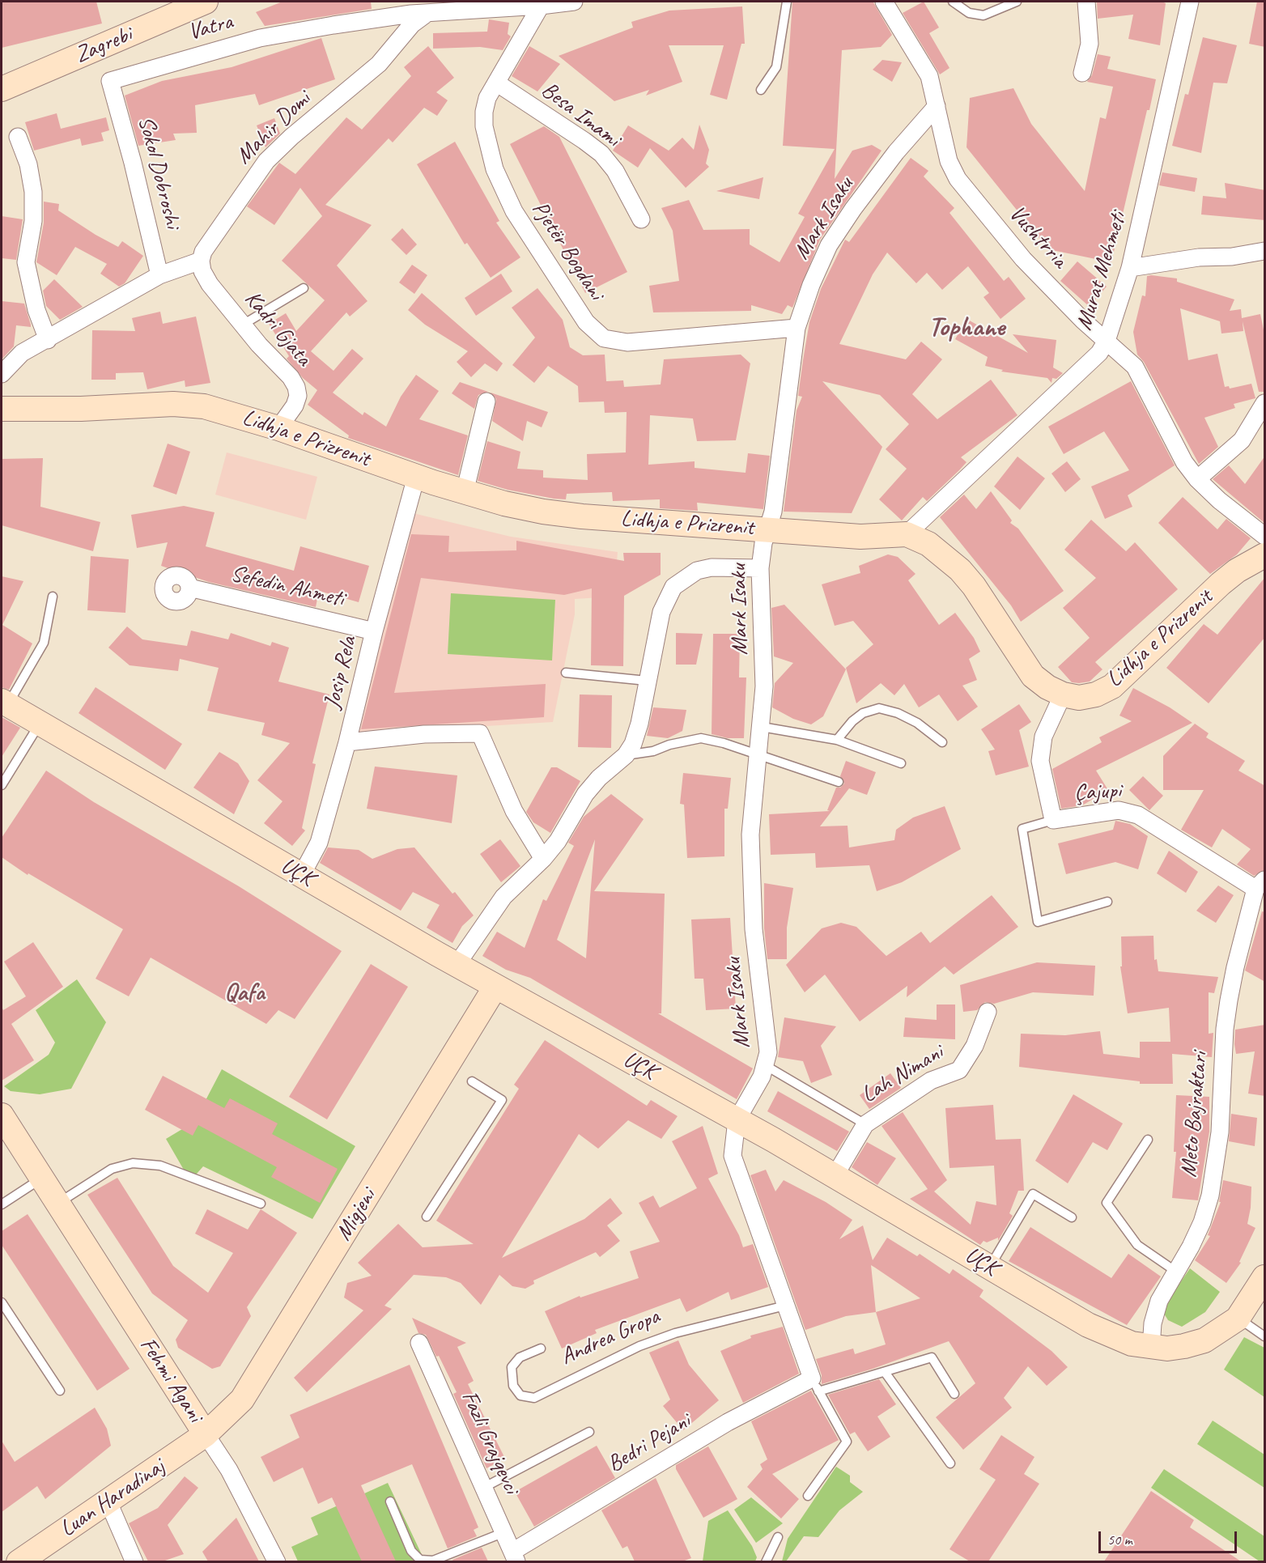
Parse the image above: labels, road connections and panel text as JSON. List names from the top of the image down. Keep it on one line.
{"streets":{"main road":["Zagrebi","Lidhja e Prizrenit","UÇK","Migjeni","Fehmi Agani","Luan Haradinaj"],"street":["Vatra","Besa Imami","Mahir Domi","Sokol Dobroshi","Mark Isaku","Vushtrria","Pjetër Bogdani","Murat Mehmeti","Kadri Gjata","Sefedin Ahmeti","Josip Rela","Çajupi","Lah Nimani","Meto Bajraktari","Fazli Grajqevci","Bedri Pejani"],"lane":["Andrea Gropa"]},"crossings":[["Vatra","Mahir Domi"],["Vatra","Sokol Dobroshi"],["Vatra","Pjetër Bogdani"],["Besa Imami","Pjetër Bogdani"],["Mahir Domi","Kadri Gjata"],["Mark Isaku","Vushtrria"],["Mark Isaku","Pjetër Bogdani"],["Mark Isaku","Lidhja e Prizrenit"],["Mark Isaku","UÇK"],["Mark Isaku","Lah Nimani"],["Vushtrria","Murat Mehmeti"],["Murat Mehmeti","Lidhja e Prizrenit"],["Kadri Gjata","Lidhja e Prizrenit"],["Lidhja e Prizrenit","Josip Rela"],["Lidhja e Prizrenit","Çajupi"],["Sefedin Ahmeti","Josip Rela"],["Josip Rela","UÇK"],["Çajupi","Meto Bajraktari"],["UÇK","Lah Nimani"],["UÇK","Meto Bajraktari"],["UÇK","Migjeni"],["Migjeni","Fehmi Agani"],["Migjeni","Luan Haradinaj"],["Fehmi Agani","Luan Haradinaj"],["Fazli Grajqevci","Bedri Pejani"]],"districts":["Tophane","Qafa"],"scale_bar":"50 m"}
